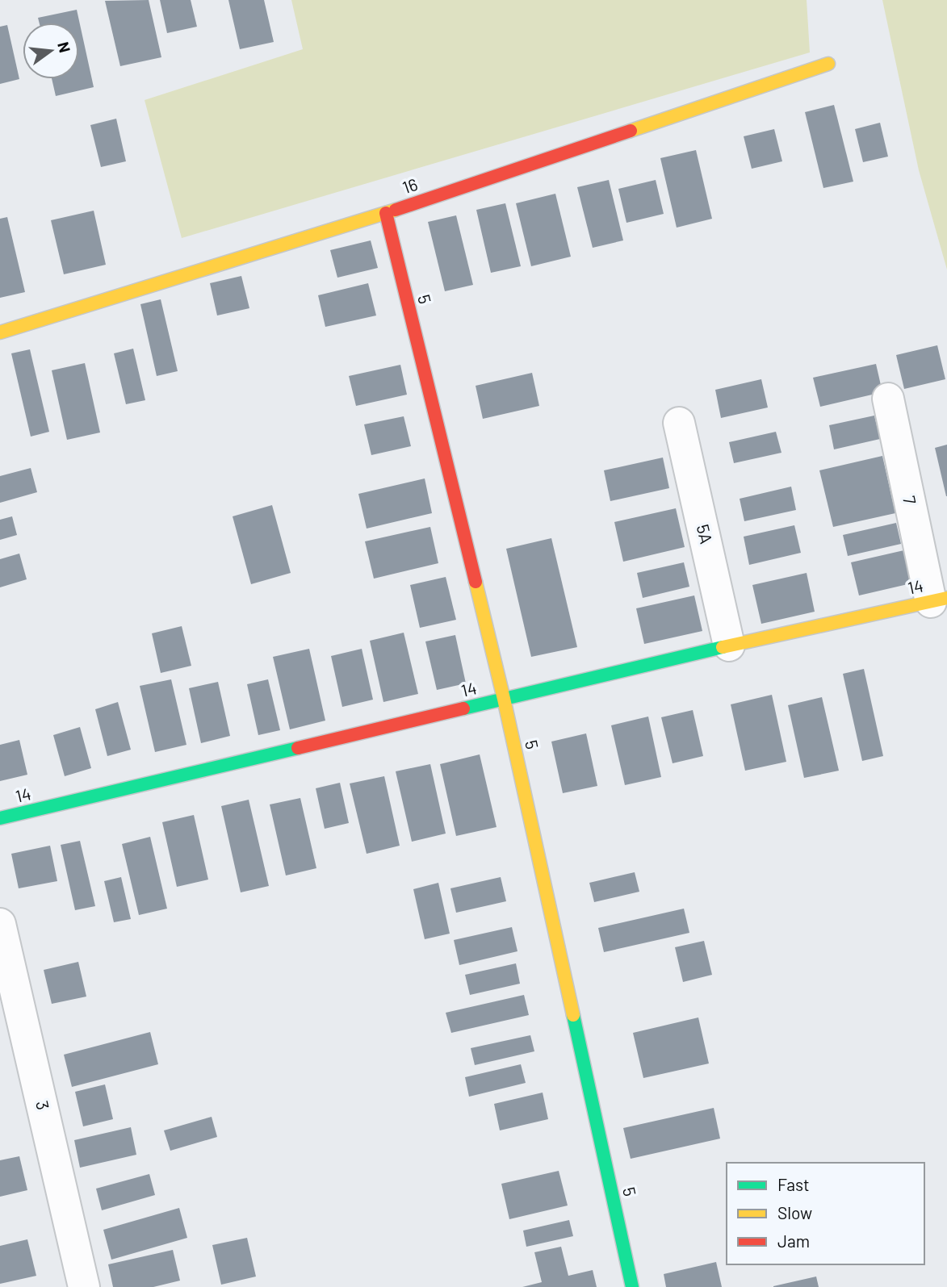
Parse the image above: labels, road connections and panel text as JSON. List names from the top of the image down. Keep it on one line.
{"streets":{"street":["16","5","7","5A","14","3"]},"crossings":[["16","5"],["5","14"],["7","14"],["5A","14"]],"legend":["Fast","Slow","Jam"],"north":"right"}
